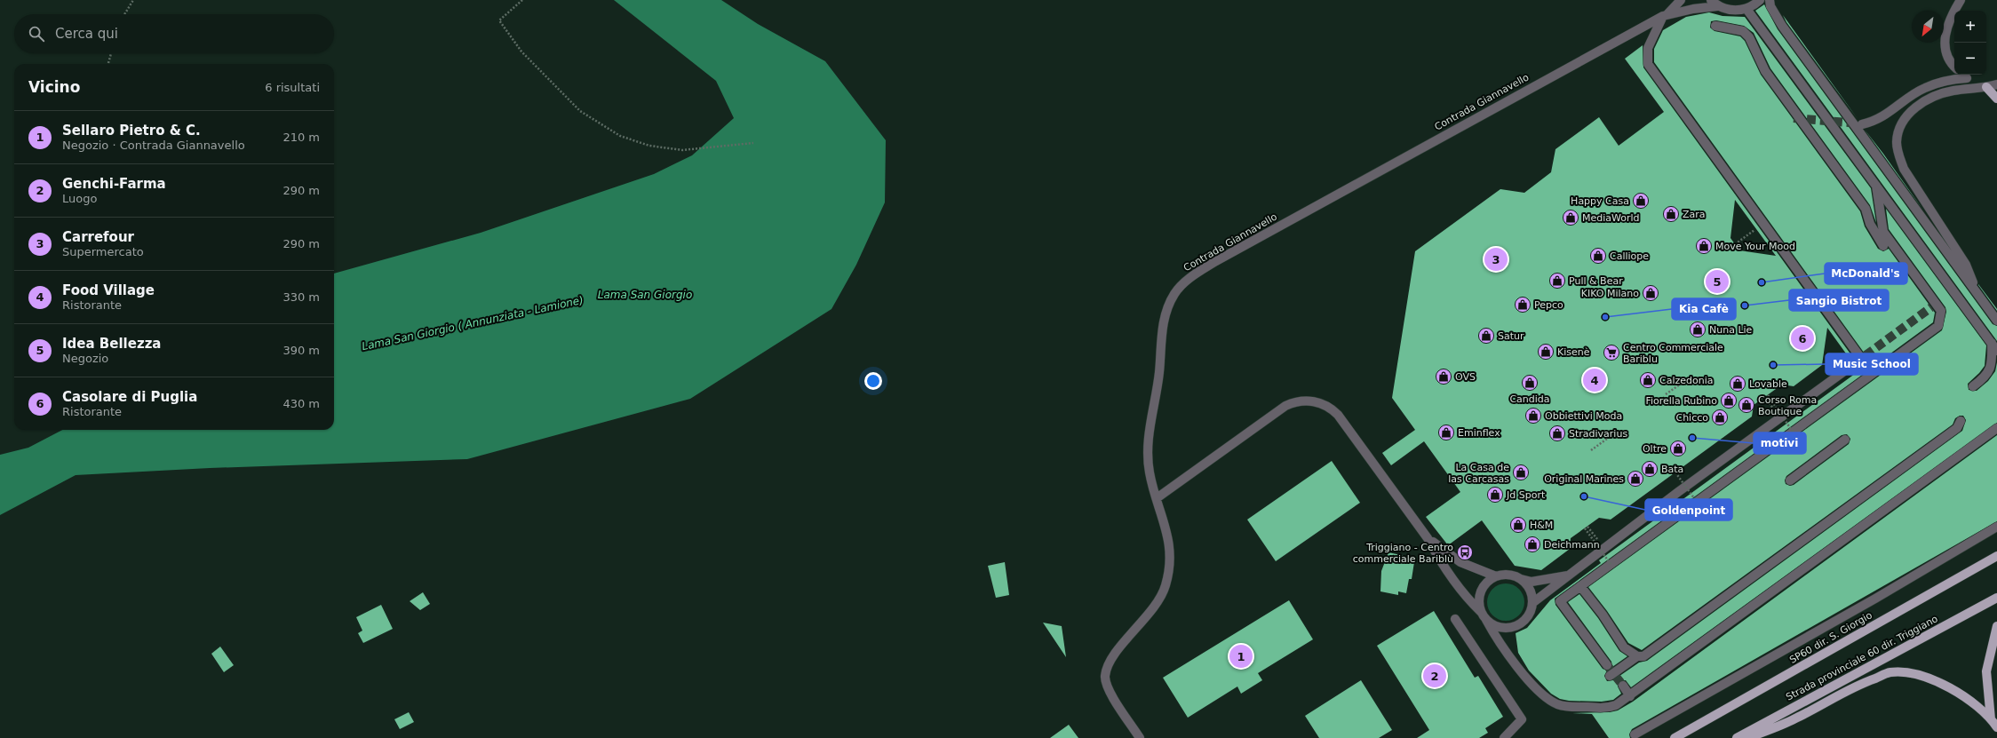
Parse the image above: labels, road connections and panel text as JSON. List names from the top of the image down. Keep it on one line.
{"streets":{"main road":["SP60 dir. S. Giorgio","Strada provinciale 60 dir. Triggiano"],"street":["Contrada Giannavello"]},"water":["Lama San Giorgio","Lama San Giorgio ( Annunziata - Lamione)"],"places":{"shop":["Happy Casa","Zara","MediaWorld","Move Your Mood","Calliope","Pull & Bear","KIKO Milano","Pepco","Nuna Lie","Satur","Kisenè","OVS","Calzedonia","Candida","Lovable","Fiorella Rubino","Corso Roma Boutique","Obbiettivi Moda","Chicco","Eminflex","Stradivarius","Oltre","Bata","La Casa de las Carcasas","Original Marines","Jd Sport","H&M","Deichmann"],"other":["McDonald's","Sangio Bistrot","Kia Cafè","Music School","motivi","Goldenpoint"],"supermarket":["Centro Commerciale Bariblu"],"bus stop":["Triggiano - Centro commerciale Bariblù"]},"north":"bottom left","page":{"map_buttons":["+","−"],"search":"Cerca qui","heading":["Vicino","6 risultati"],"list":[{"mark":"1","name":"Sellaro Pietro & C.","note":"Negozio · Contrada Giannavello","value":"210 m"},{"mark":"2","name":"Genchi-Farma","note":"Luogo","value":"290 m"},{"mark":"3","name":"Carrefour","note":"Supermercato","value":"290 m"},{"mark":"4","name":"Food Village","note":"Ristorante","value":"330 m"},{"mark":"5","name":"Idea Bellezza","note":"Negozio","value":"390 m"},{"mark":"6","name":"Casolare di Puglia","note":"Ristorante","value":"430 m"}],"pins":["3","5","6","4","1","2"]}}
